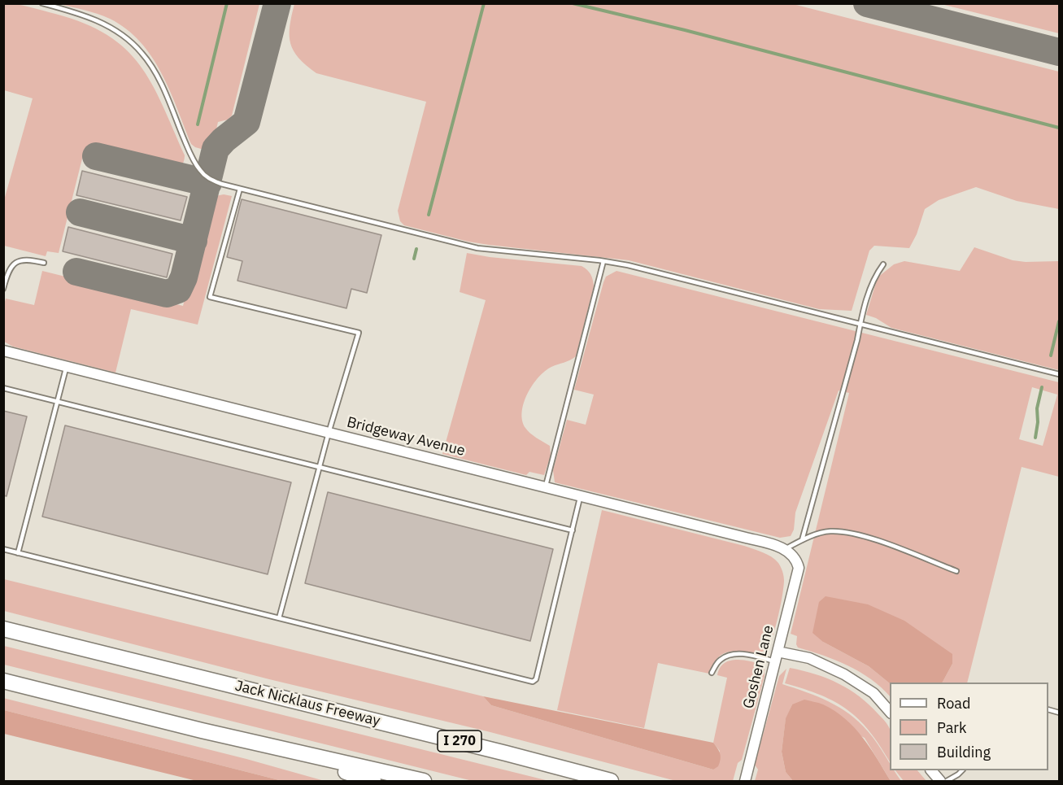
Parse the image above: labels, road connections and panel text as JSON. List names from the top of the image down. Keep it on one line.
{"streets":{"highway":["Jack Nicklaus Freeway","I 270"],"street":["Bridgeway Avenue","Goshen Lane"]},"crossings":[["Bridgeway Avenue","Goshen Lane"]],"legend":["Road","Park","Building"]}
